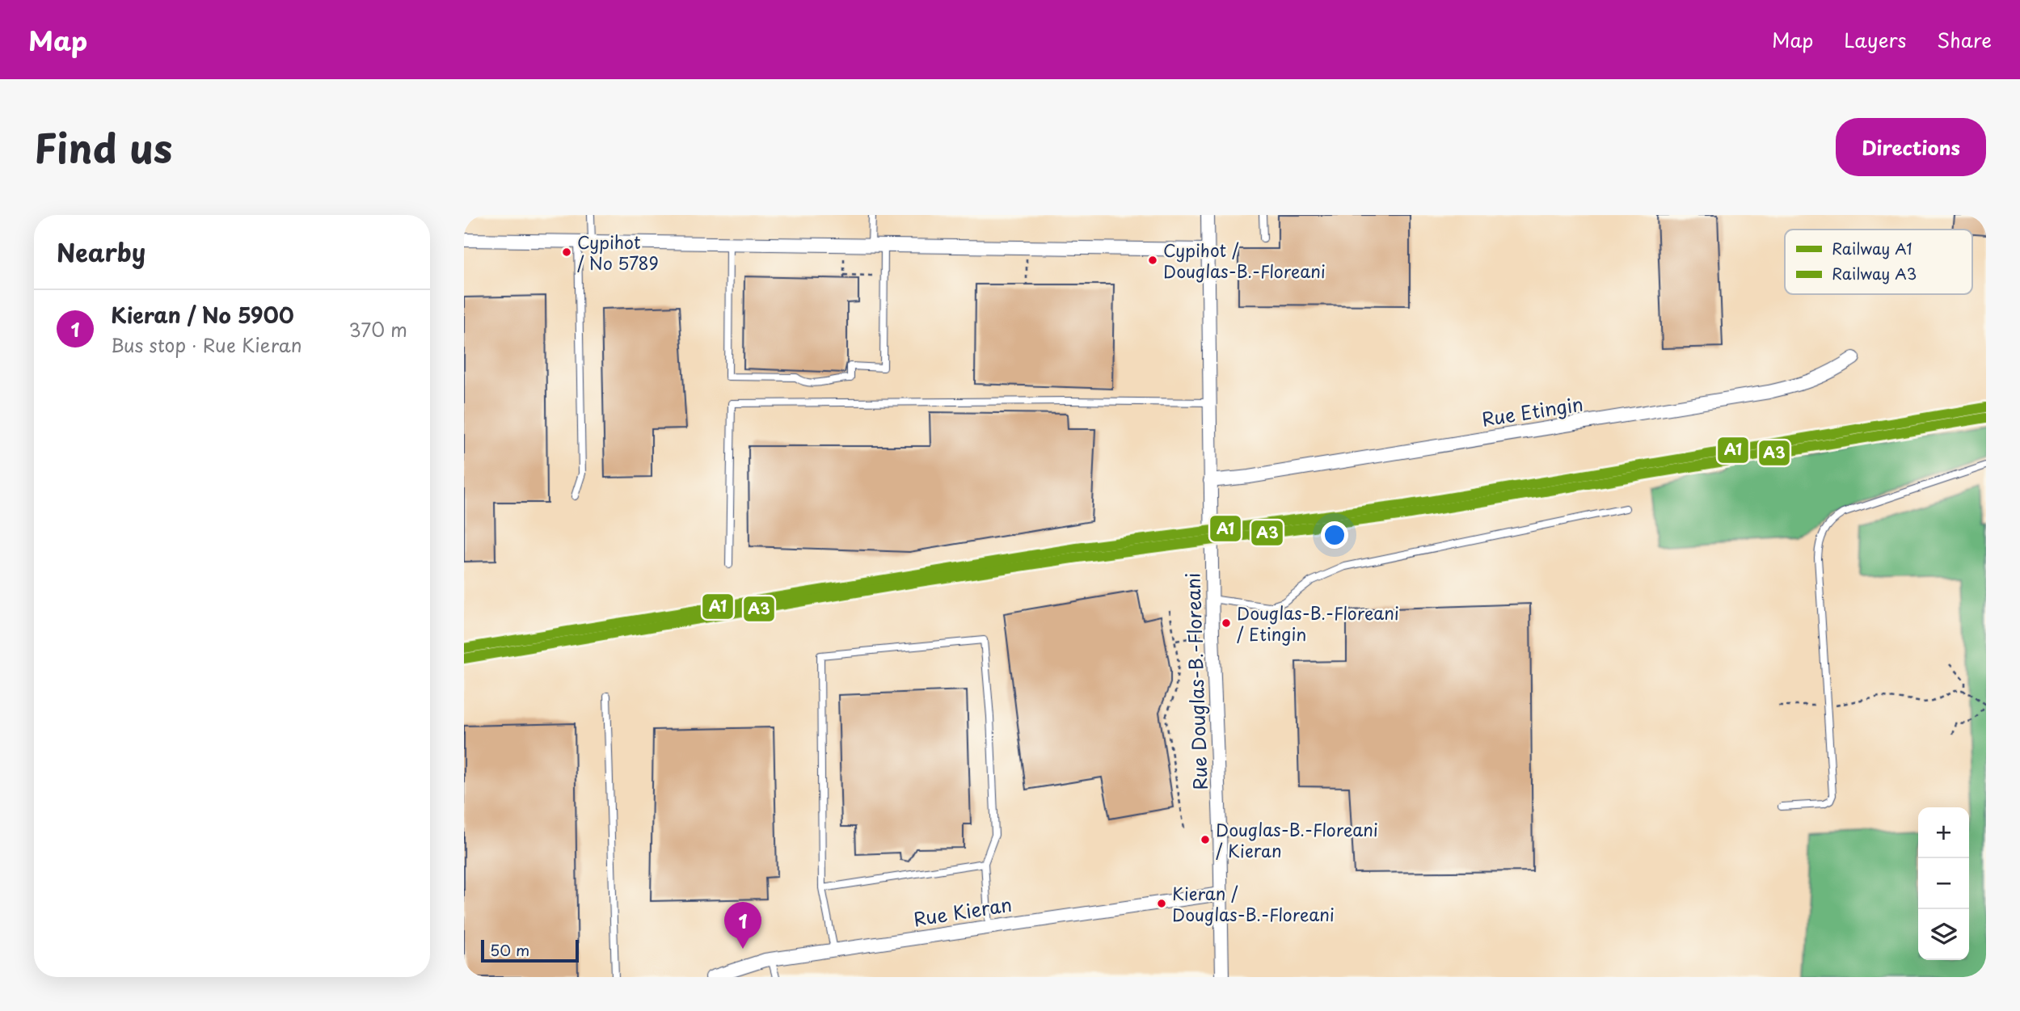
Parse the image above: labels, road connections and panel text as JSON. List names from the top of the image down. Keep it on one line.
{"streets":{"street":["Rue Etingin","Rue Douglas-B.-Floreani","Rue Kieran"]},"crossings":[["Rue Etingin","Rue Douglas-B.-Floreani"],["Rue Douglas-B.-Floreani","Rue Kieran"]],"places":["Cypihot / No 5789","Cypihot / Douglas-B.-Floreani","Douglas-B.-Floreani / Etingin","Douglas-B.-Floreani / Kieran","Kieran / Douglas-B.-Floreani"],"lines":["rail line A1","rail line A3"],"legend":["Railway A1","Railway A3"],"scale_bar":"50 m","page":{"header":"Map","nav":["Map","Layers","Share"],"title":"Find us","buttons":"Directions","heading":"Nearby","list":[{"mark":"1","name":"Kieran / No 5900","note":"Bus stop · Rue Kieran","value":"370 m"}],"map_buttons":["+","−"],"pins":"1","scale":"50 m"}}
